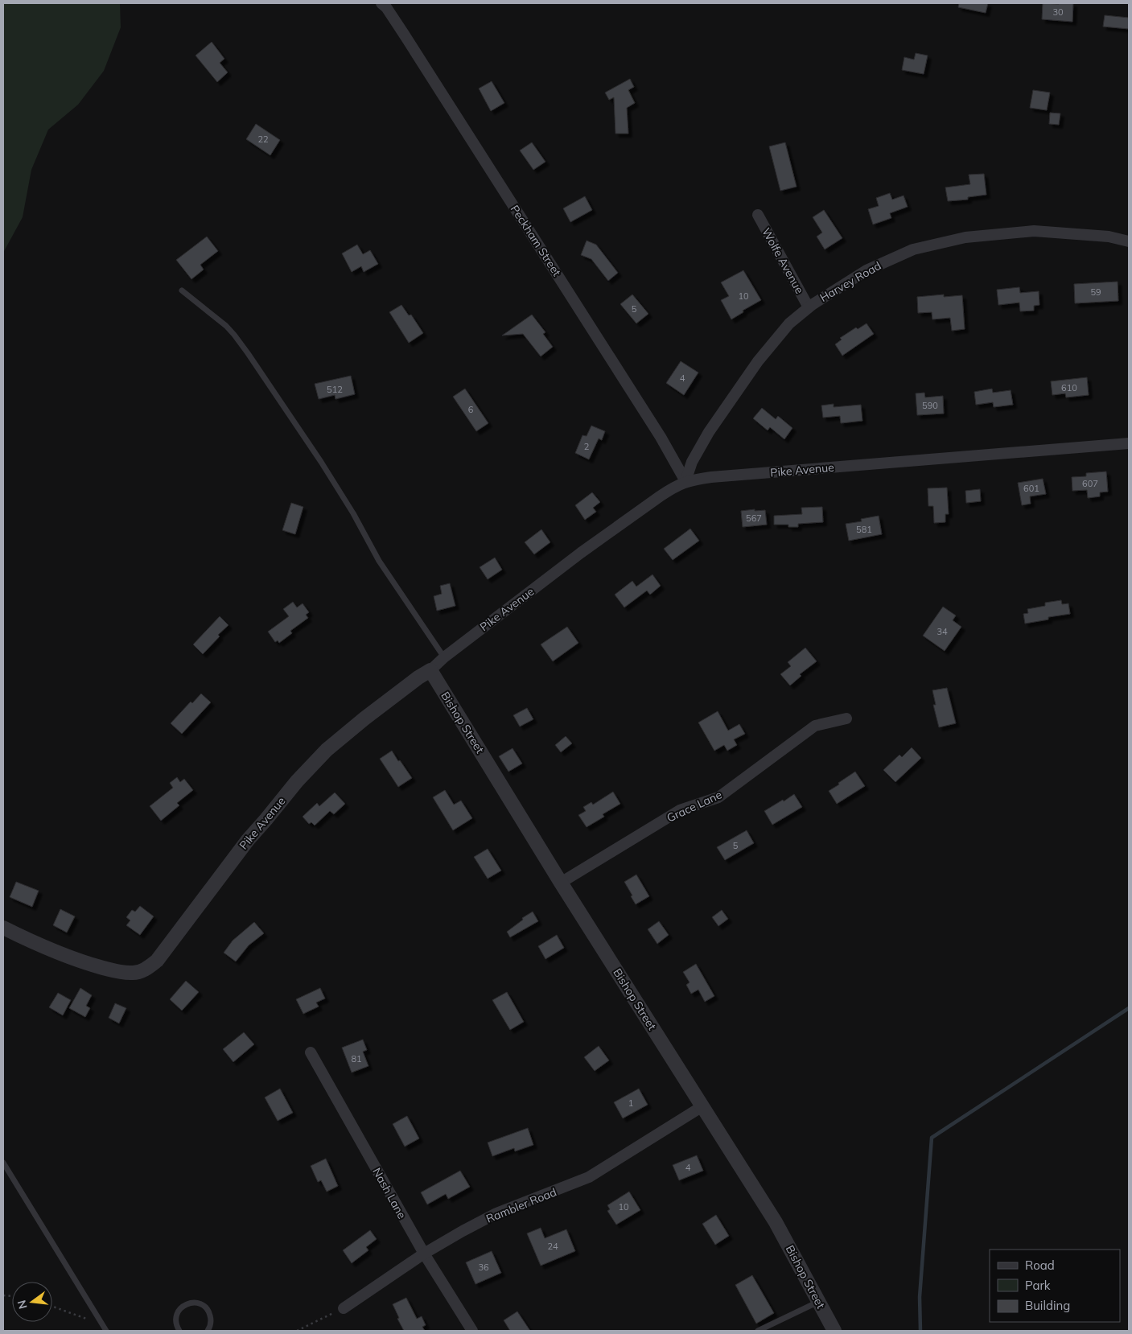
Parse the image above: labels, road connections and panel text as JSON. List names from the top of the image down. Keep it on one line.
{"streets":{"street":["Peckham Street","Wolfe Avenue","Harvey Road","Pike Avenue","Bishop Street","Grace Lane","Nash Lane","Rambler Road"]},"crossings":[["Peckham Street","Harvey Road"],["Peckham Street","Pike Avenue"],["Wolfe Avenue","Harvey Road"],["Harvey Road","Pike Avenue"],["Pike Avenue","Bishop Street"],["Bishop Street","Grace Lane"],["Bishop Street","Rambler Road"],["Nash Lane","Rambler Road"]],"house_numbers":["30","22","59","10","5","4","610","512","590","6","2","607","601","567","581","34","5","81","1","4","10","24","36"],"legend":["Road","Park","Building"],"north":"left"}
